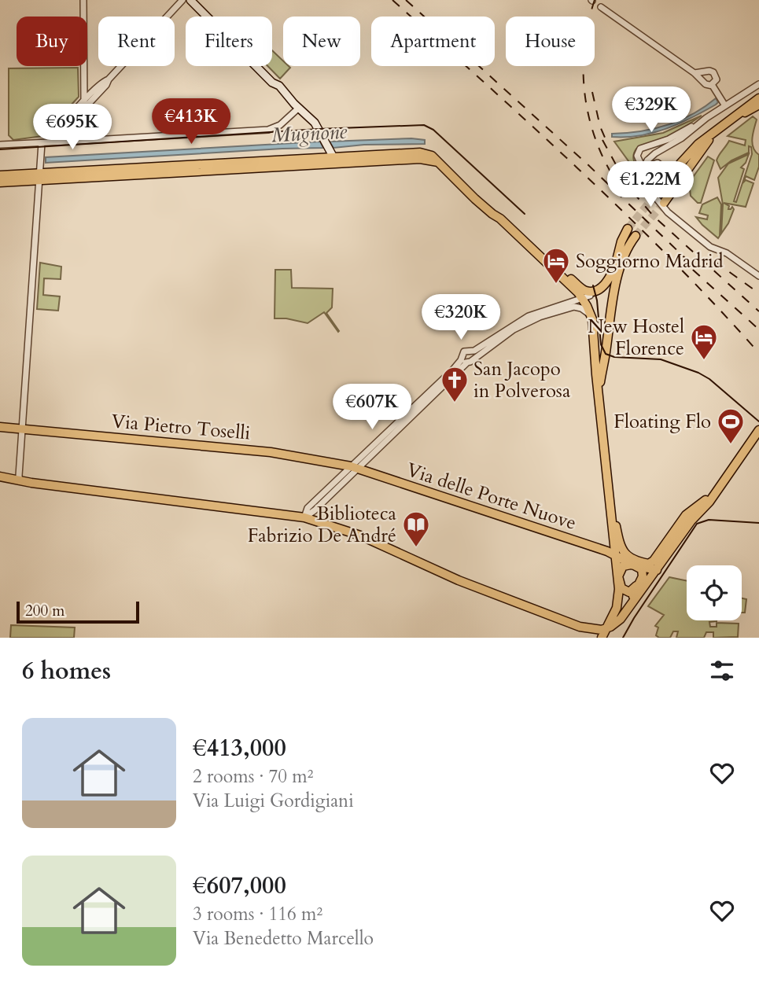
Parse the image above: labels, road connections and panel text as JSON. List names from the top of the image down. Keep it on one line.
{"streets":{"main road":["Via Pietro Toselli","Via delle Porte Nuove"]},"crossings":[["Via Pietro Toselli","Via delle Porte Nuove"]],"water":["Mugnone"],"places":{"hotel":["Soggiorno Madrid","New Hostel Florence"],"church":["San Jacopo in Polverosa"],"sports":["Floating Flo"],"library":["Biblioteca Fabrizio De André"]},"scale_bar":"200 m","page":{"chip":["Buy","Rent","Filters","New","Apartment","House"],"price":["€329K","€413K","€695K","€1.22M","€320K","€607K"],"scale":"200 m","heading":"6 homes","list":[{"name":"€413,000","note":"2 rooms · 70 m² · Via Luigi Gordigiani"},{"name":"€607,000","note":"3 rooms · 116 m² · Via Benedetto Marcello"}]}}
